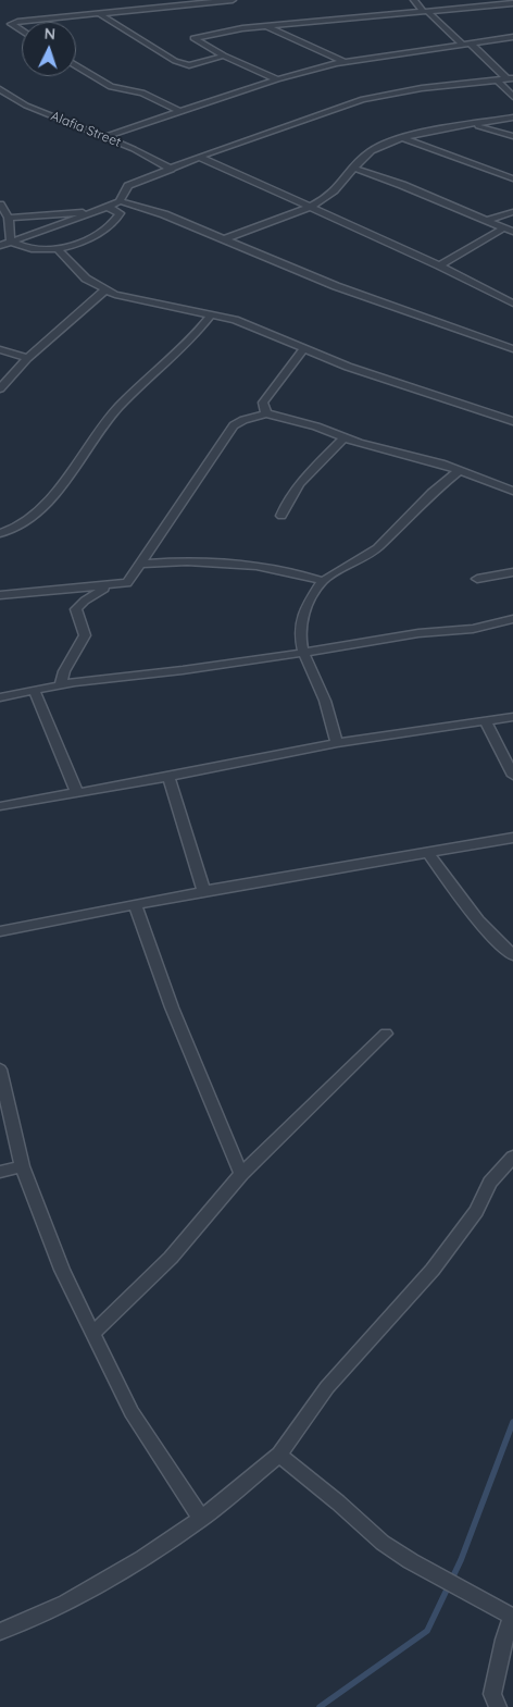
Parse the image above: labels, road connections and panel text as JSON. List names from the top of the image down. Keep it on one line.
{"streets":{"street":["Alafia Street"]},"north":"top"}
